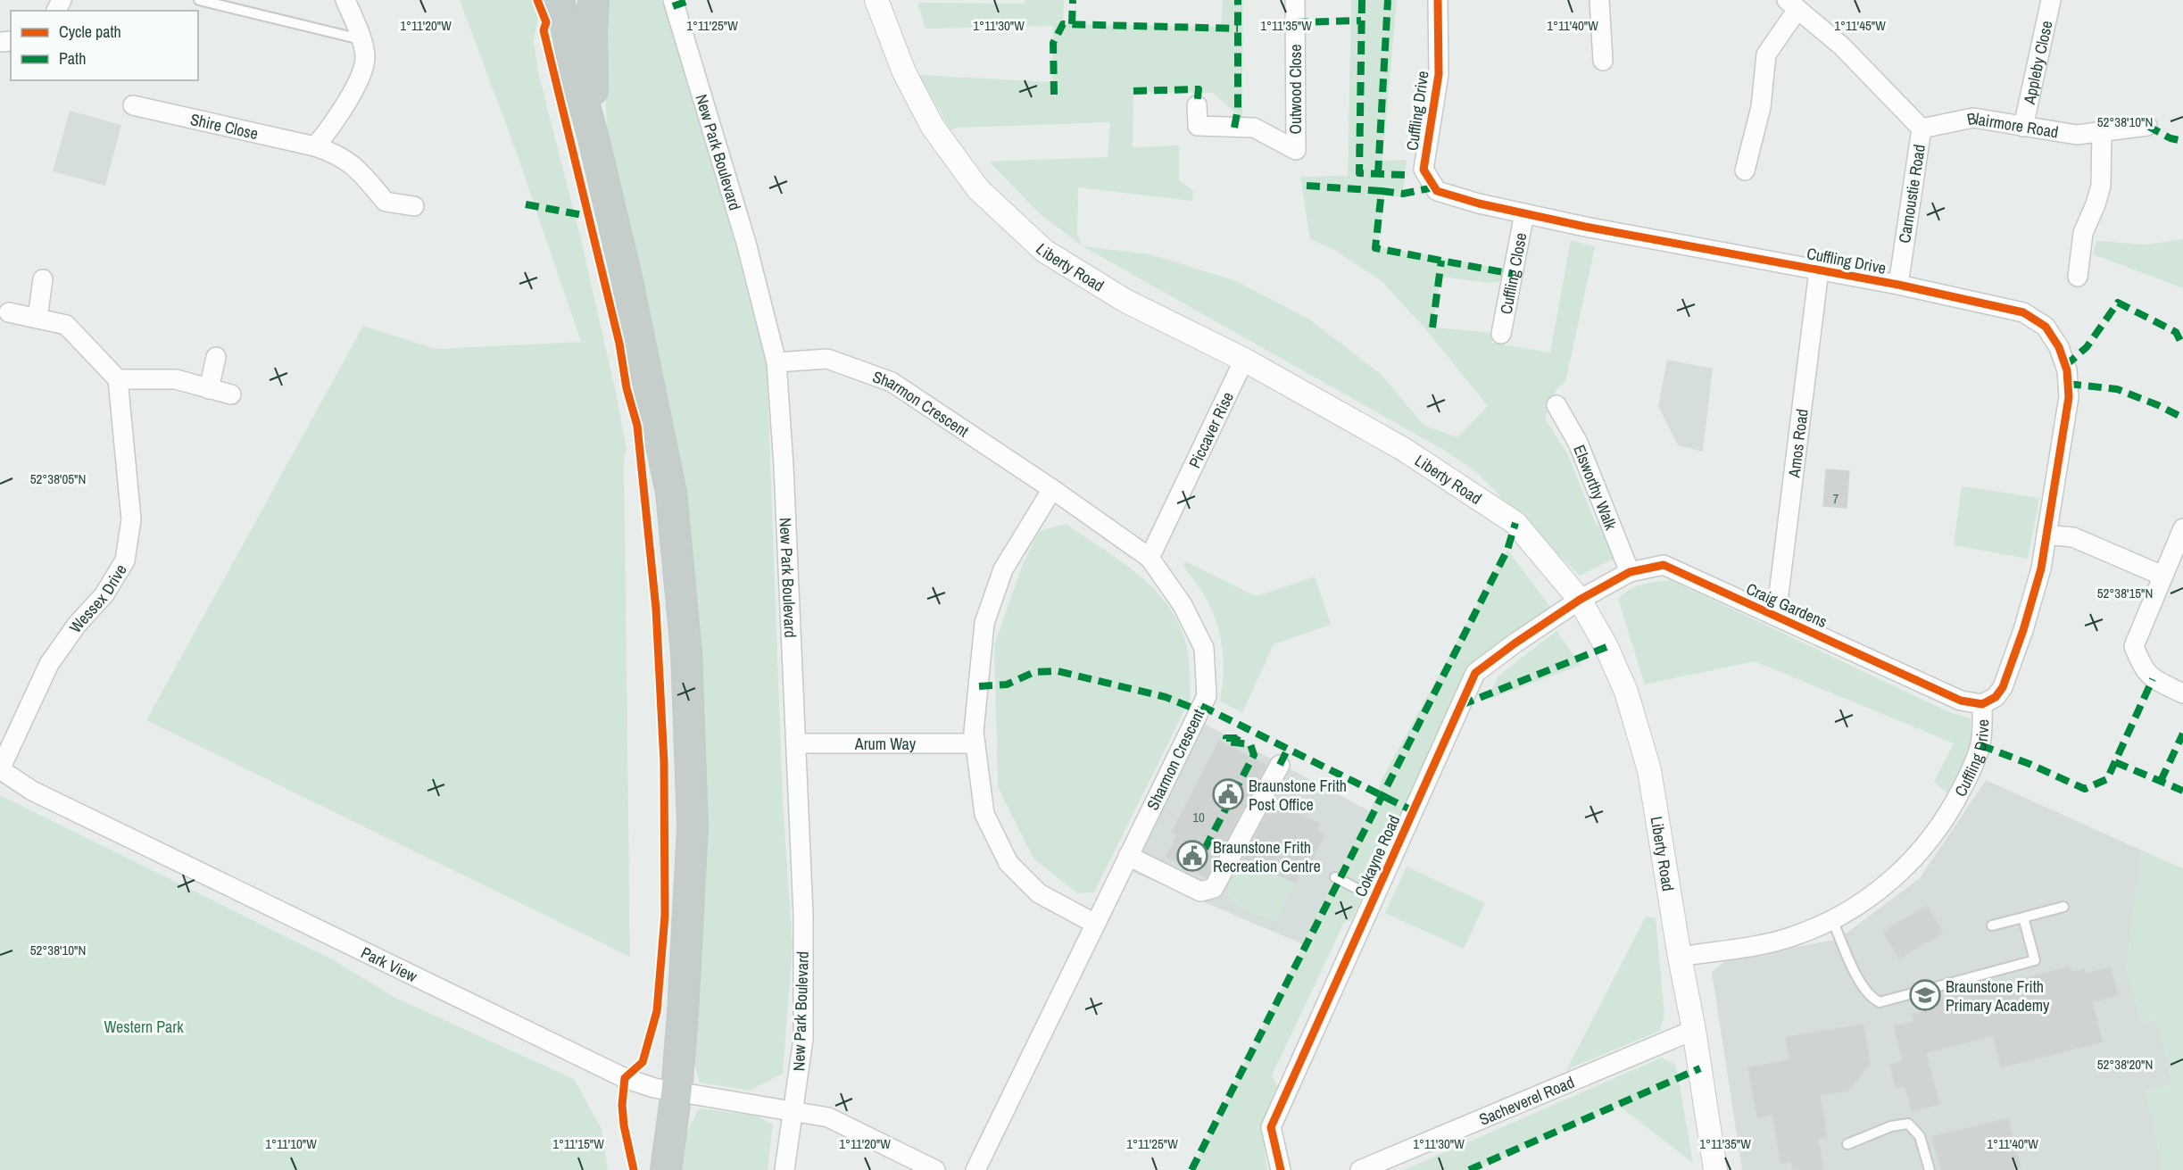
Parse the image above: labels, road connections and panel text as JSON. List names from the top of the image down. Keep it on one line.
{"streets":{"street":["Appleby Close","Outwood Close","Cuffling Drive","Shire Close","Blairmore Road","New Park Boulevard","Carnoustie Road","Liberty Road","Cuffling Close","Sharmon Crescent","Piccaver Rise","Amos Road","Elsworthy Walk","Wessex Drive","Craig Gardens","Arum Way","Cokayne Road","Park View","Sacheverel Road"]},"crossings":[["Appleby Close","Blairmore Road"],["Cuffling Drive","Carnoustie Road"],["Cuffling Drive","Liberty Road"],["Cuffling Drive","Cuffling Close"],["Cuffling Drive","Amos Road"],["Cuffling Drive","Craig Gardens"],["Blairmore Road","Carnoustie Road"],["New Park Boulevard","Sharmon Crescent"],["New Park Boulevard","Arum Way"],["New Park Boulevard","Park View"],["Liberty Road","Piccaver Rise"],["Liberty Road","Craig Gardens"],["Liberty Road","Cokayne Road"],["Liberty Road","Sacheverel Road"],["Sharmon Crescent","Piccaver Rise"],["Amos Road","Craig Gardens"],["Elsworthy Walk","Craig Gardens"],["Wessex Drive","Park View"],["Craig Gardens","Cokayne Road"]],"parks":["Western Park"],"places":{"public building":["Braunstone Frith Post Office","Braunstone Frith Recreation Centre"],"school or university":["Braunstone Frith Primary Academy"]},"house_numbers":["7","10"],"legend":["Cycle path","Path"],"coordinates":["1°11'20\"W","1°11'25\"W","1°11'30\"W","1°11'35\"W","1°11'40\"W","1°11'45\"W","52°38'10\"N","52°38'05\"N","52°38'15\"N","52°38'20\"N","1°11'10\"W","1°11'15\"W"]}
